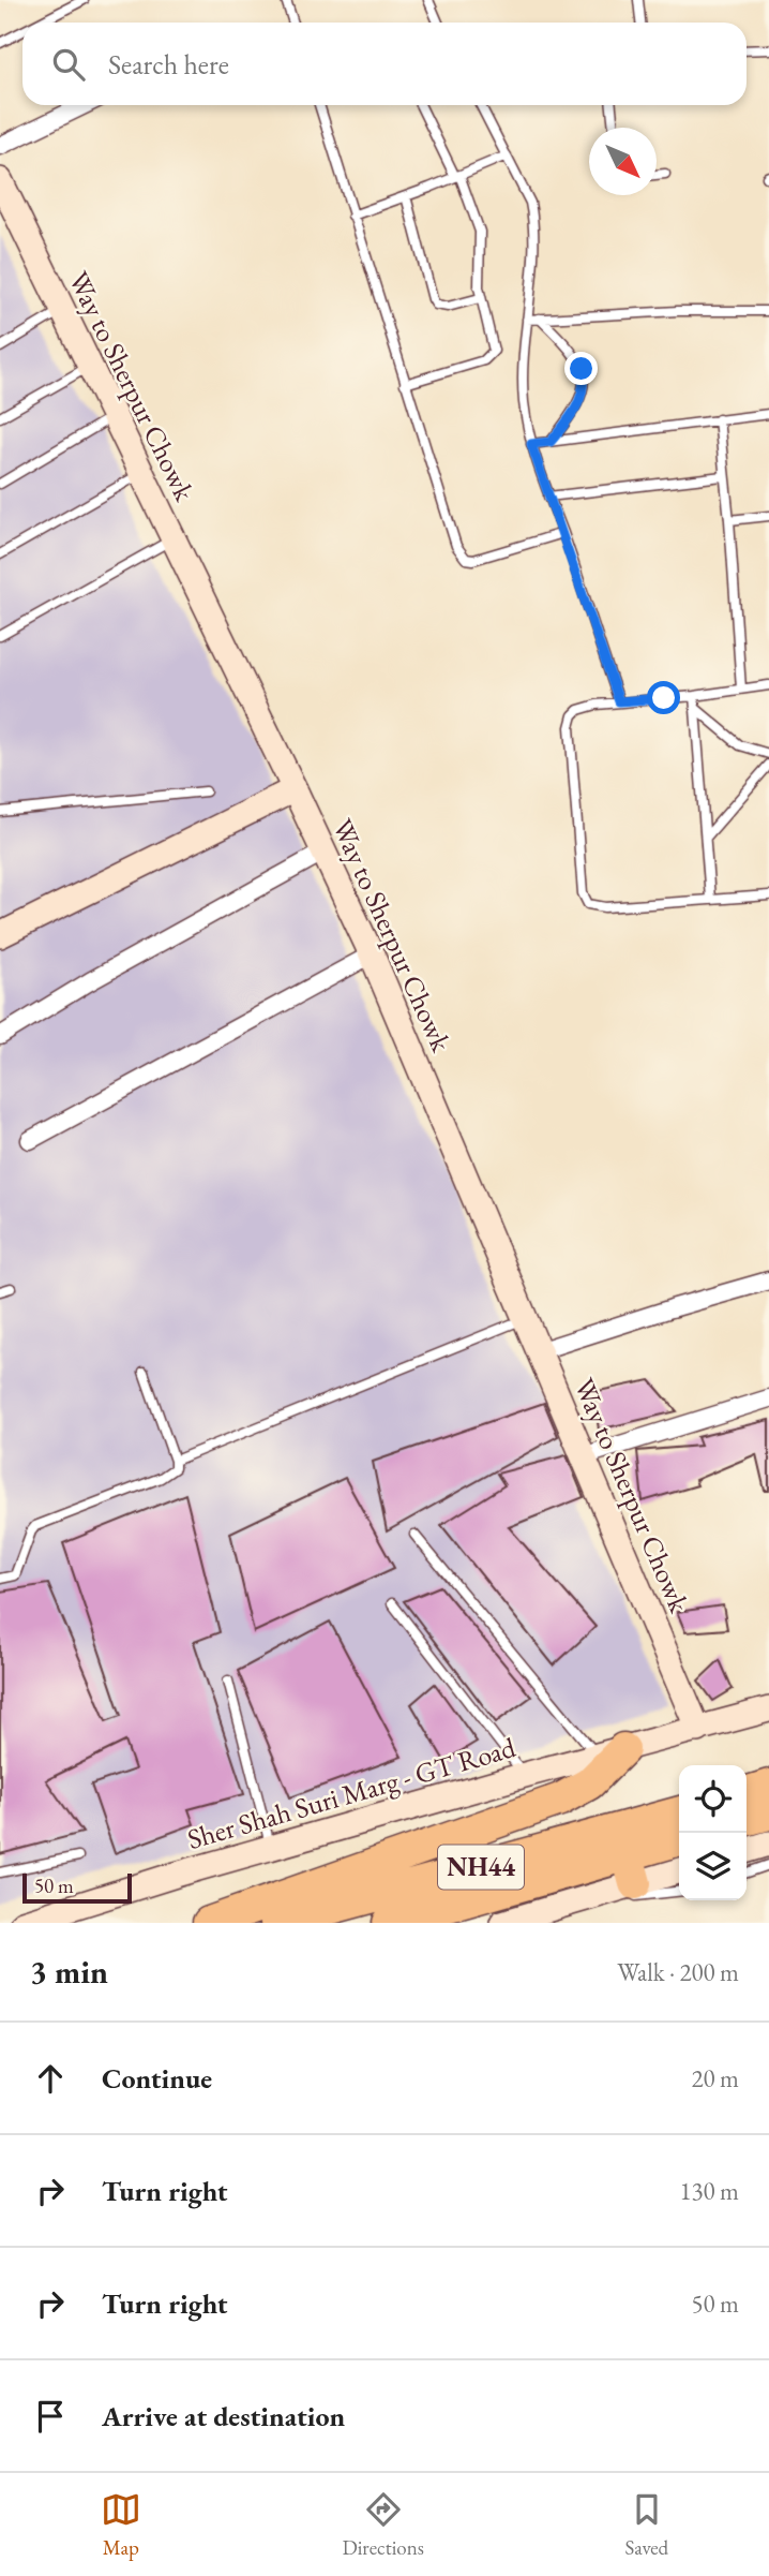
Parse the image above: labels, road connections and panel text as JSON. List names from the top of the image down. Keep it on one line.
{"streets":{"highway":["NH44"],"street":["Way to Sherpur Chowk","Sher Shah Suri Marg - GT Road"]},"crossings":[["Way to Sherpur Chowk","Sher Shah Suri Marg - GT Road"]],"scale_bar":"50 m","north":"bottom right","page":{"search":"Search here","scale":"50 m","heading":["3 min","Walk · 200 m"],"list":[["Continue","20 m"],["Turn right","130 m"],["Turn right","50 m"],"Arrive at destination"],"nav":["Map","Directions","Saved"]}}
